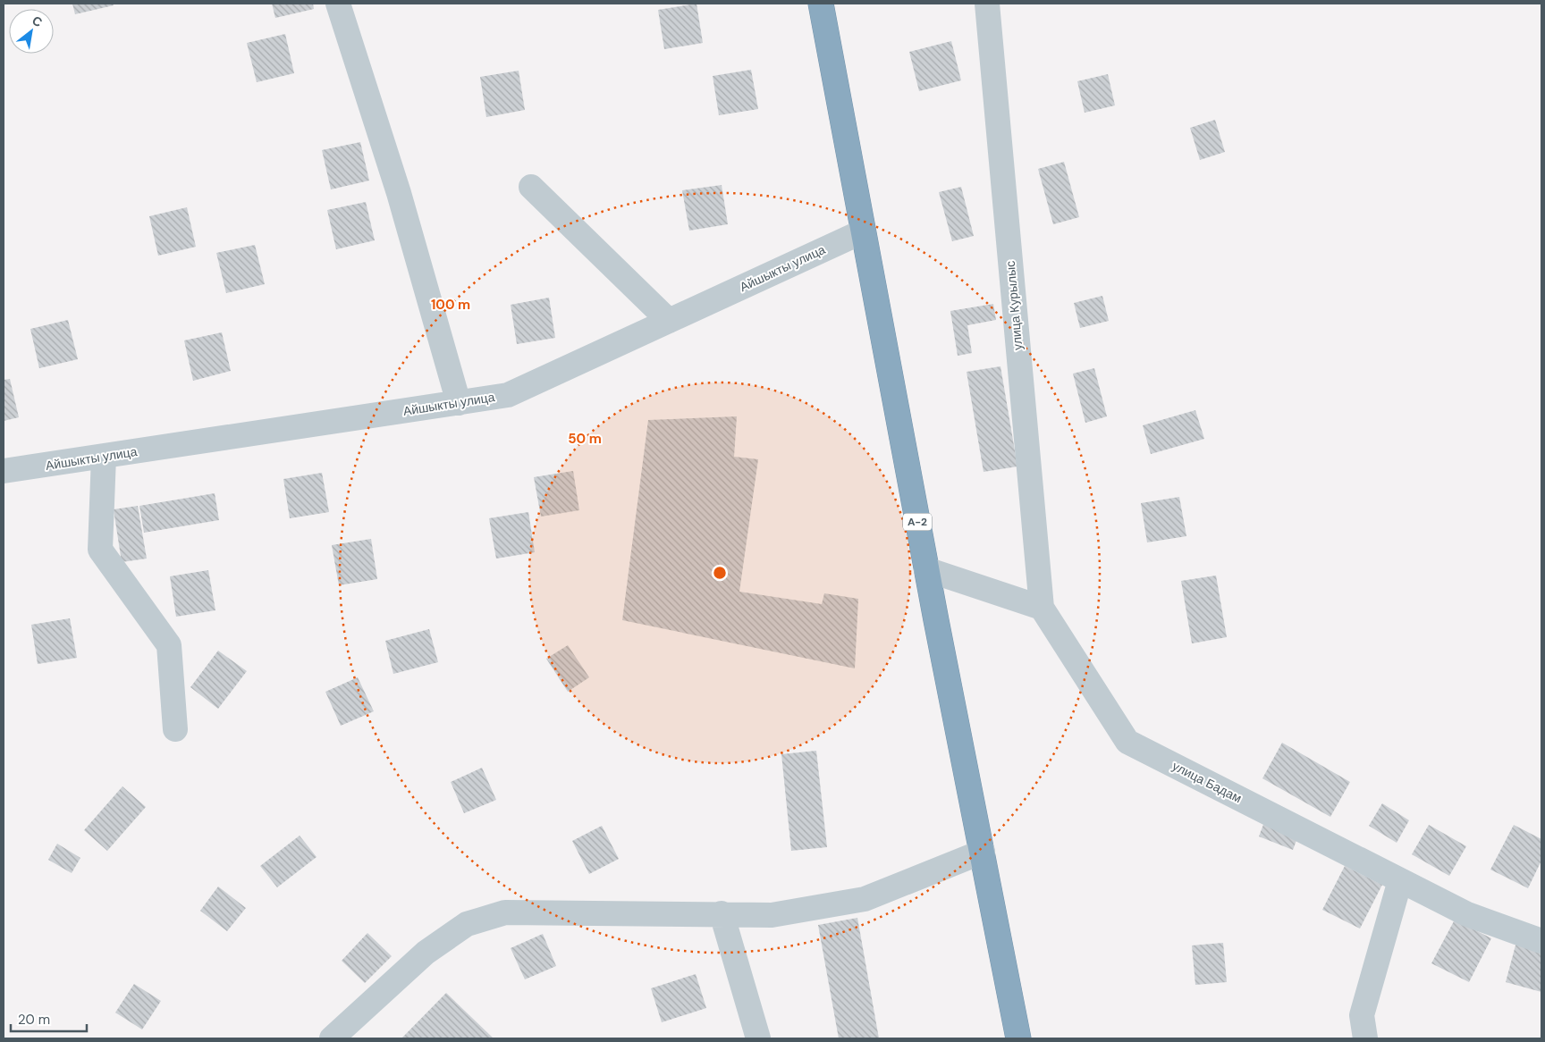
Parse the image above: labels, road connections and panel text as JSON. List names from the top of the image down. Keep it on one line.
{"streets":{"highway":["A-2"],"street":["Айшыкты улица","улица Курылыс","улица Бадам"]},"crossings":[["Айшыкты улица","A-2"],["улица Курылыс","улица Бадам"]],"scale_bar":"20 m","north":"top right","rings":["100 m","50 m"]}
